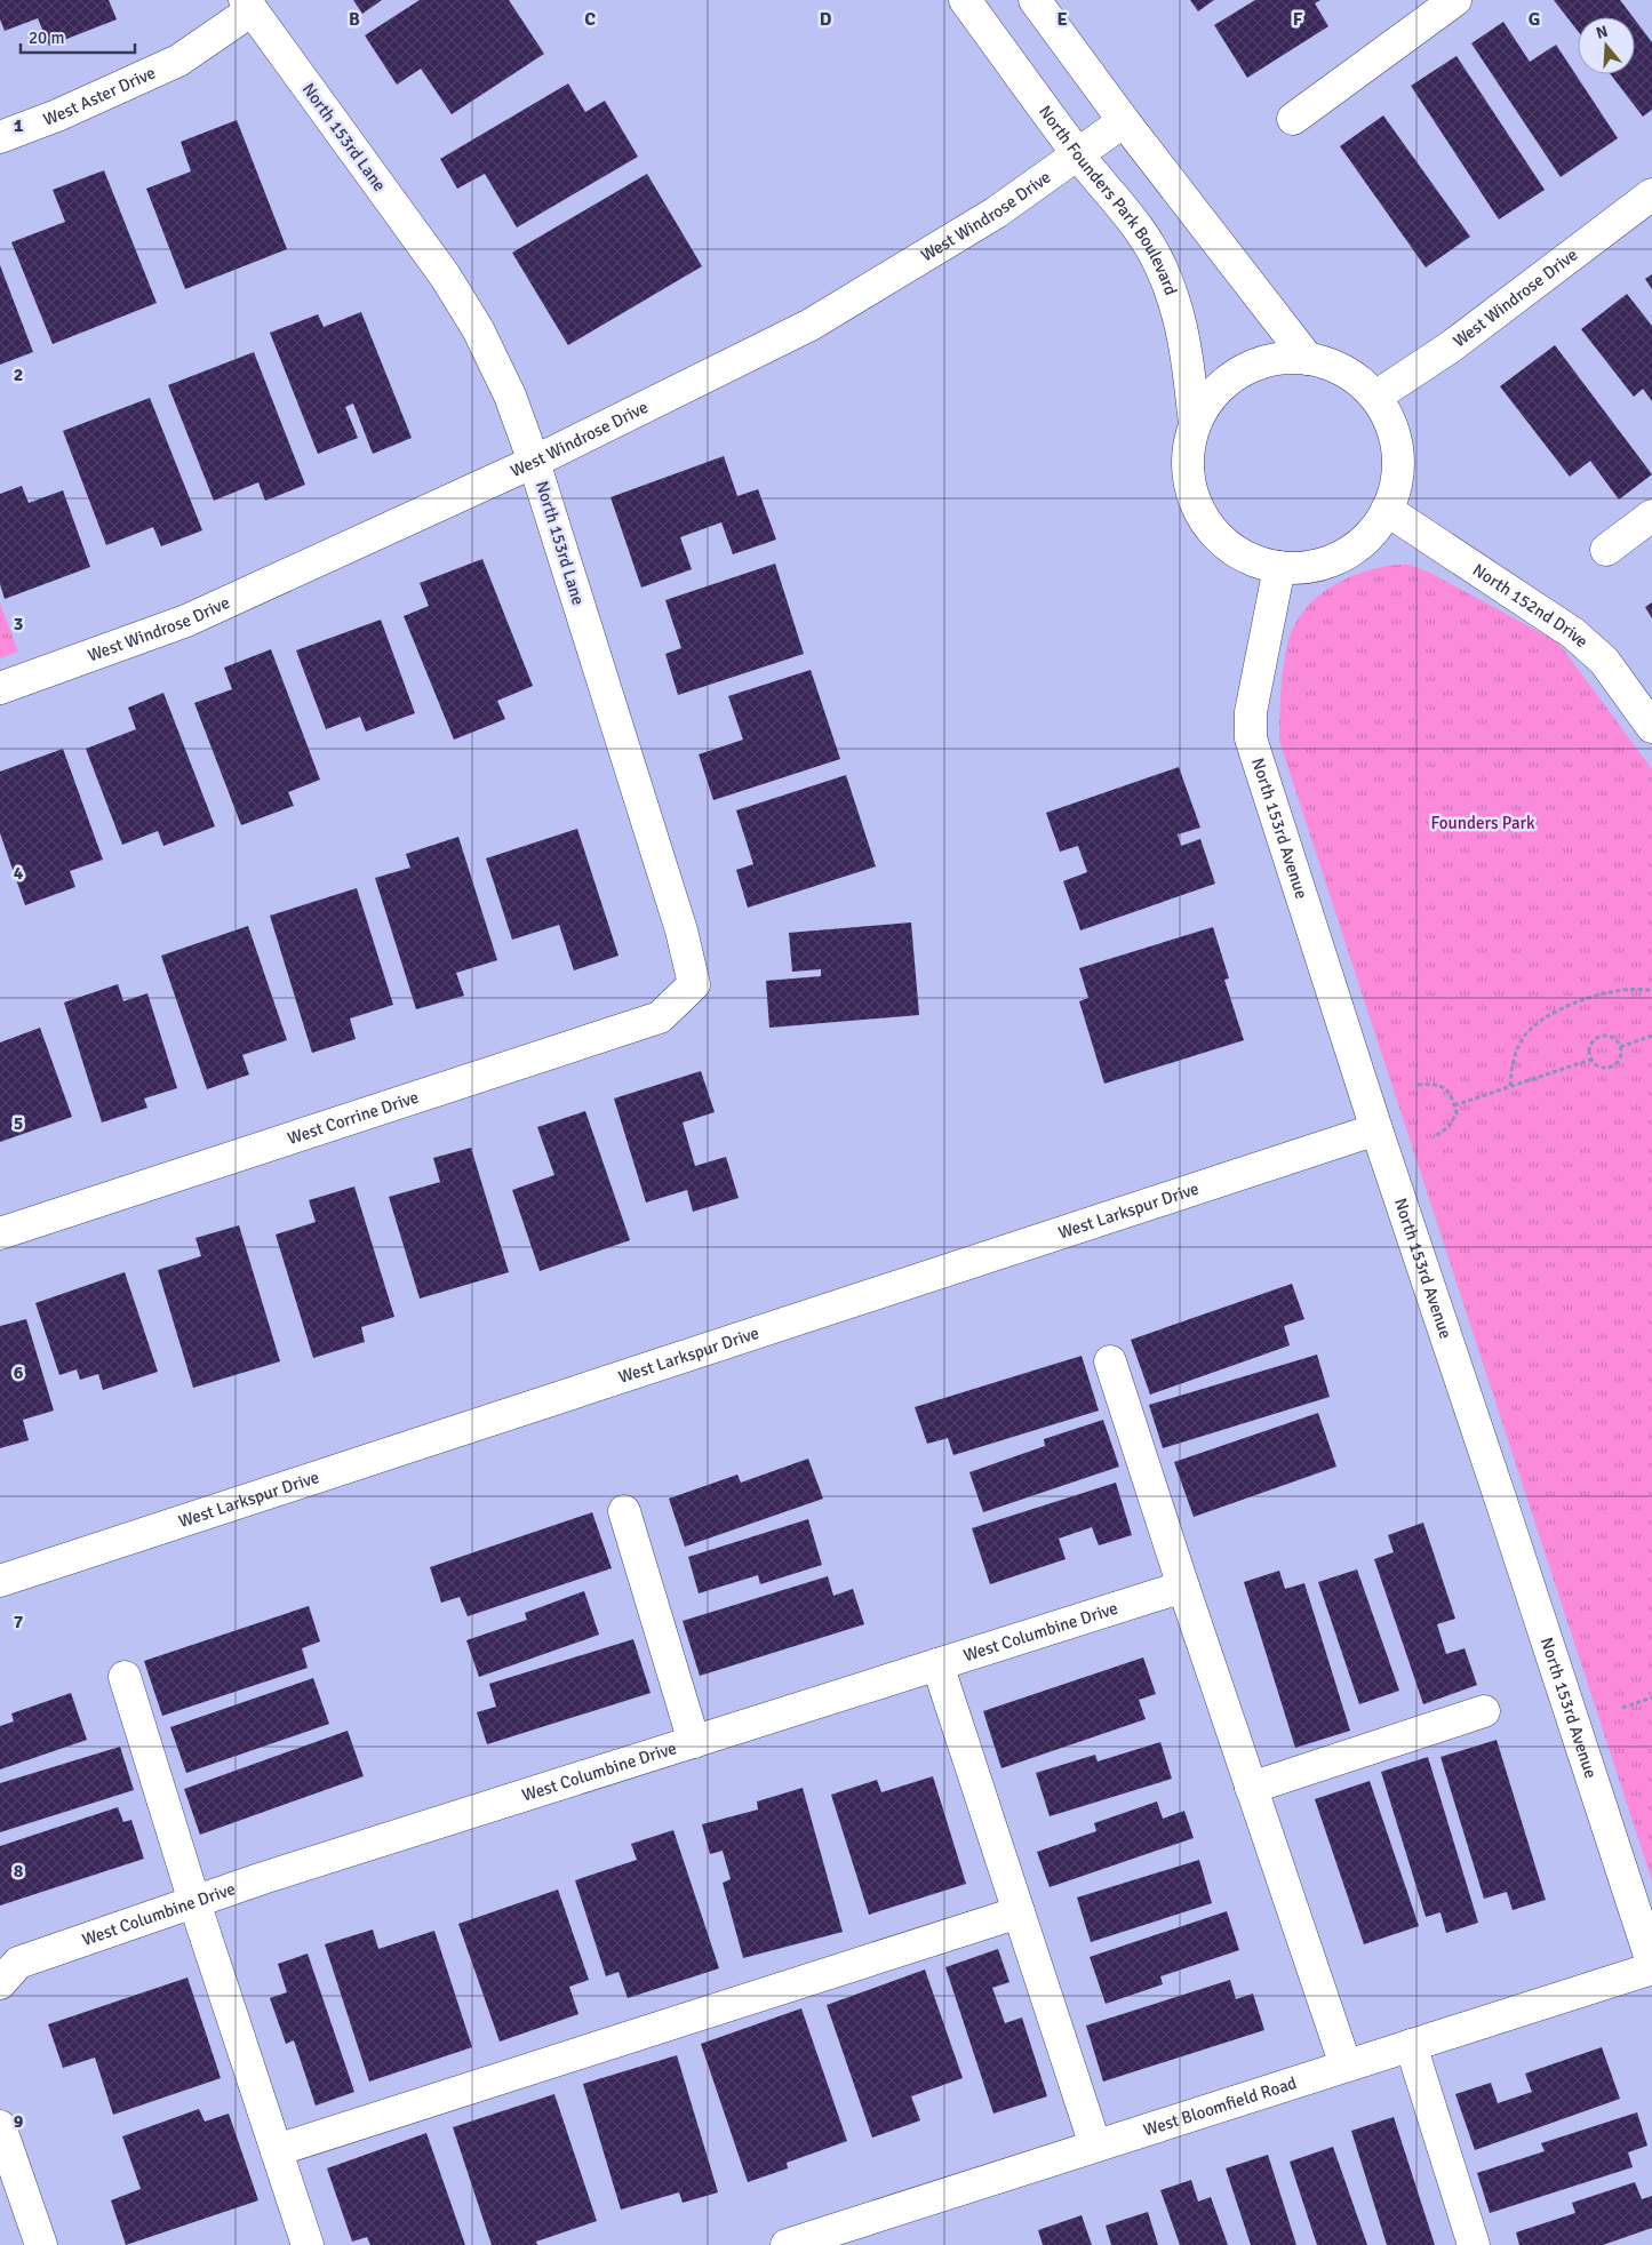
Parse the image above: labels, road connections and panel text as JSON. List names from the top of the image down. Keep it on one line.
{"streets":{"street":["West Aster Drive","North 153rd Lane","North Founders Park Boulevard","West Windrose Drive","North 152nd Drive","North 153rd Avenue","West Corrine Drive","West Larkspur Drive","West Columbine Drive","West Bloomfield Road"]},"crossings":[["West Aster Drive","North 153rd Lane"],["North 153rd Lane","West Windrose Drive"],["North 153rd Lane","West Corrine Drive"],["North Founders Park Boulevard","West Windrose Drive"],["North 153rd Avenue","West Larkspur Drive"]],"parks":["Founders Park"],"scale_bar":"20 m","north":"top","grid":{"columns":["B","C","D","E","F","G"],"rows":["1","2","3","4","5","6","7","8","9"]}}
